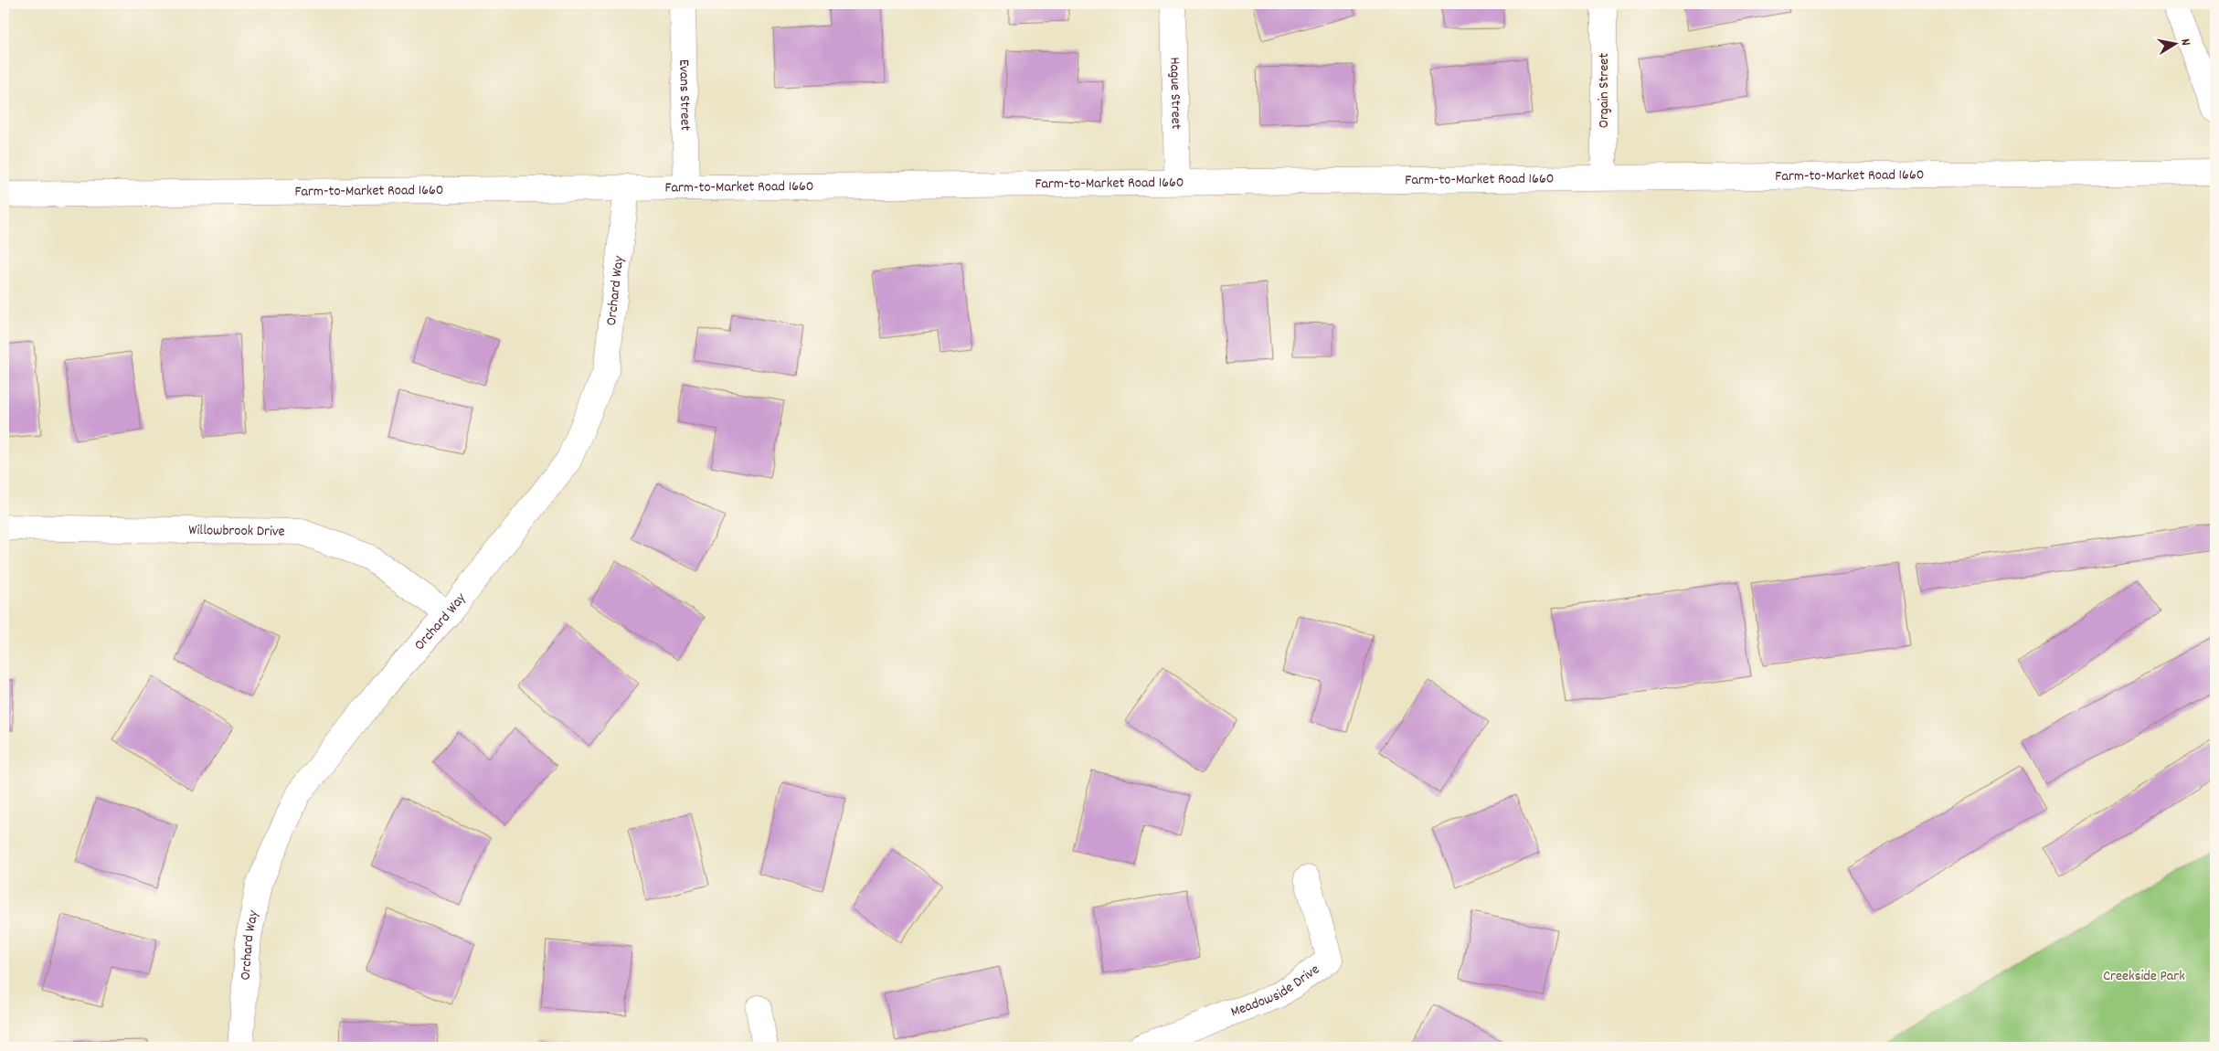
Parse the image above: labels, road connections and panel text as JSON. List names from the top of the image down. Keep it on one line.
{"streets":{"street":["Orgain Street","Hague Street","Evans Street","Farm-to-Market Road 1660","Orchard Way","Willowbrook Drive","Meadowside Drive"]},"crossings":[["Orgain Street","Farm-to-Market Road 1660"],["Hague Street","Farm-to-Market Road 1660"],["Evans Street","Farm-to-Market Road 1660"],["Farm-to-Market Road 1660","Orchard Way"],["Orchard Way","Willowbrook Drive"]],"parks":["Creekside Park"],"north":"right"}
